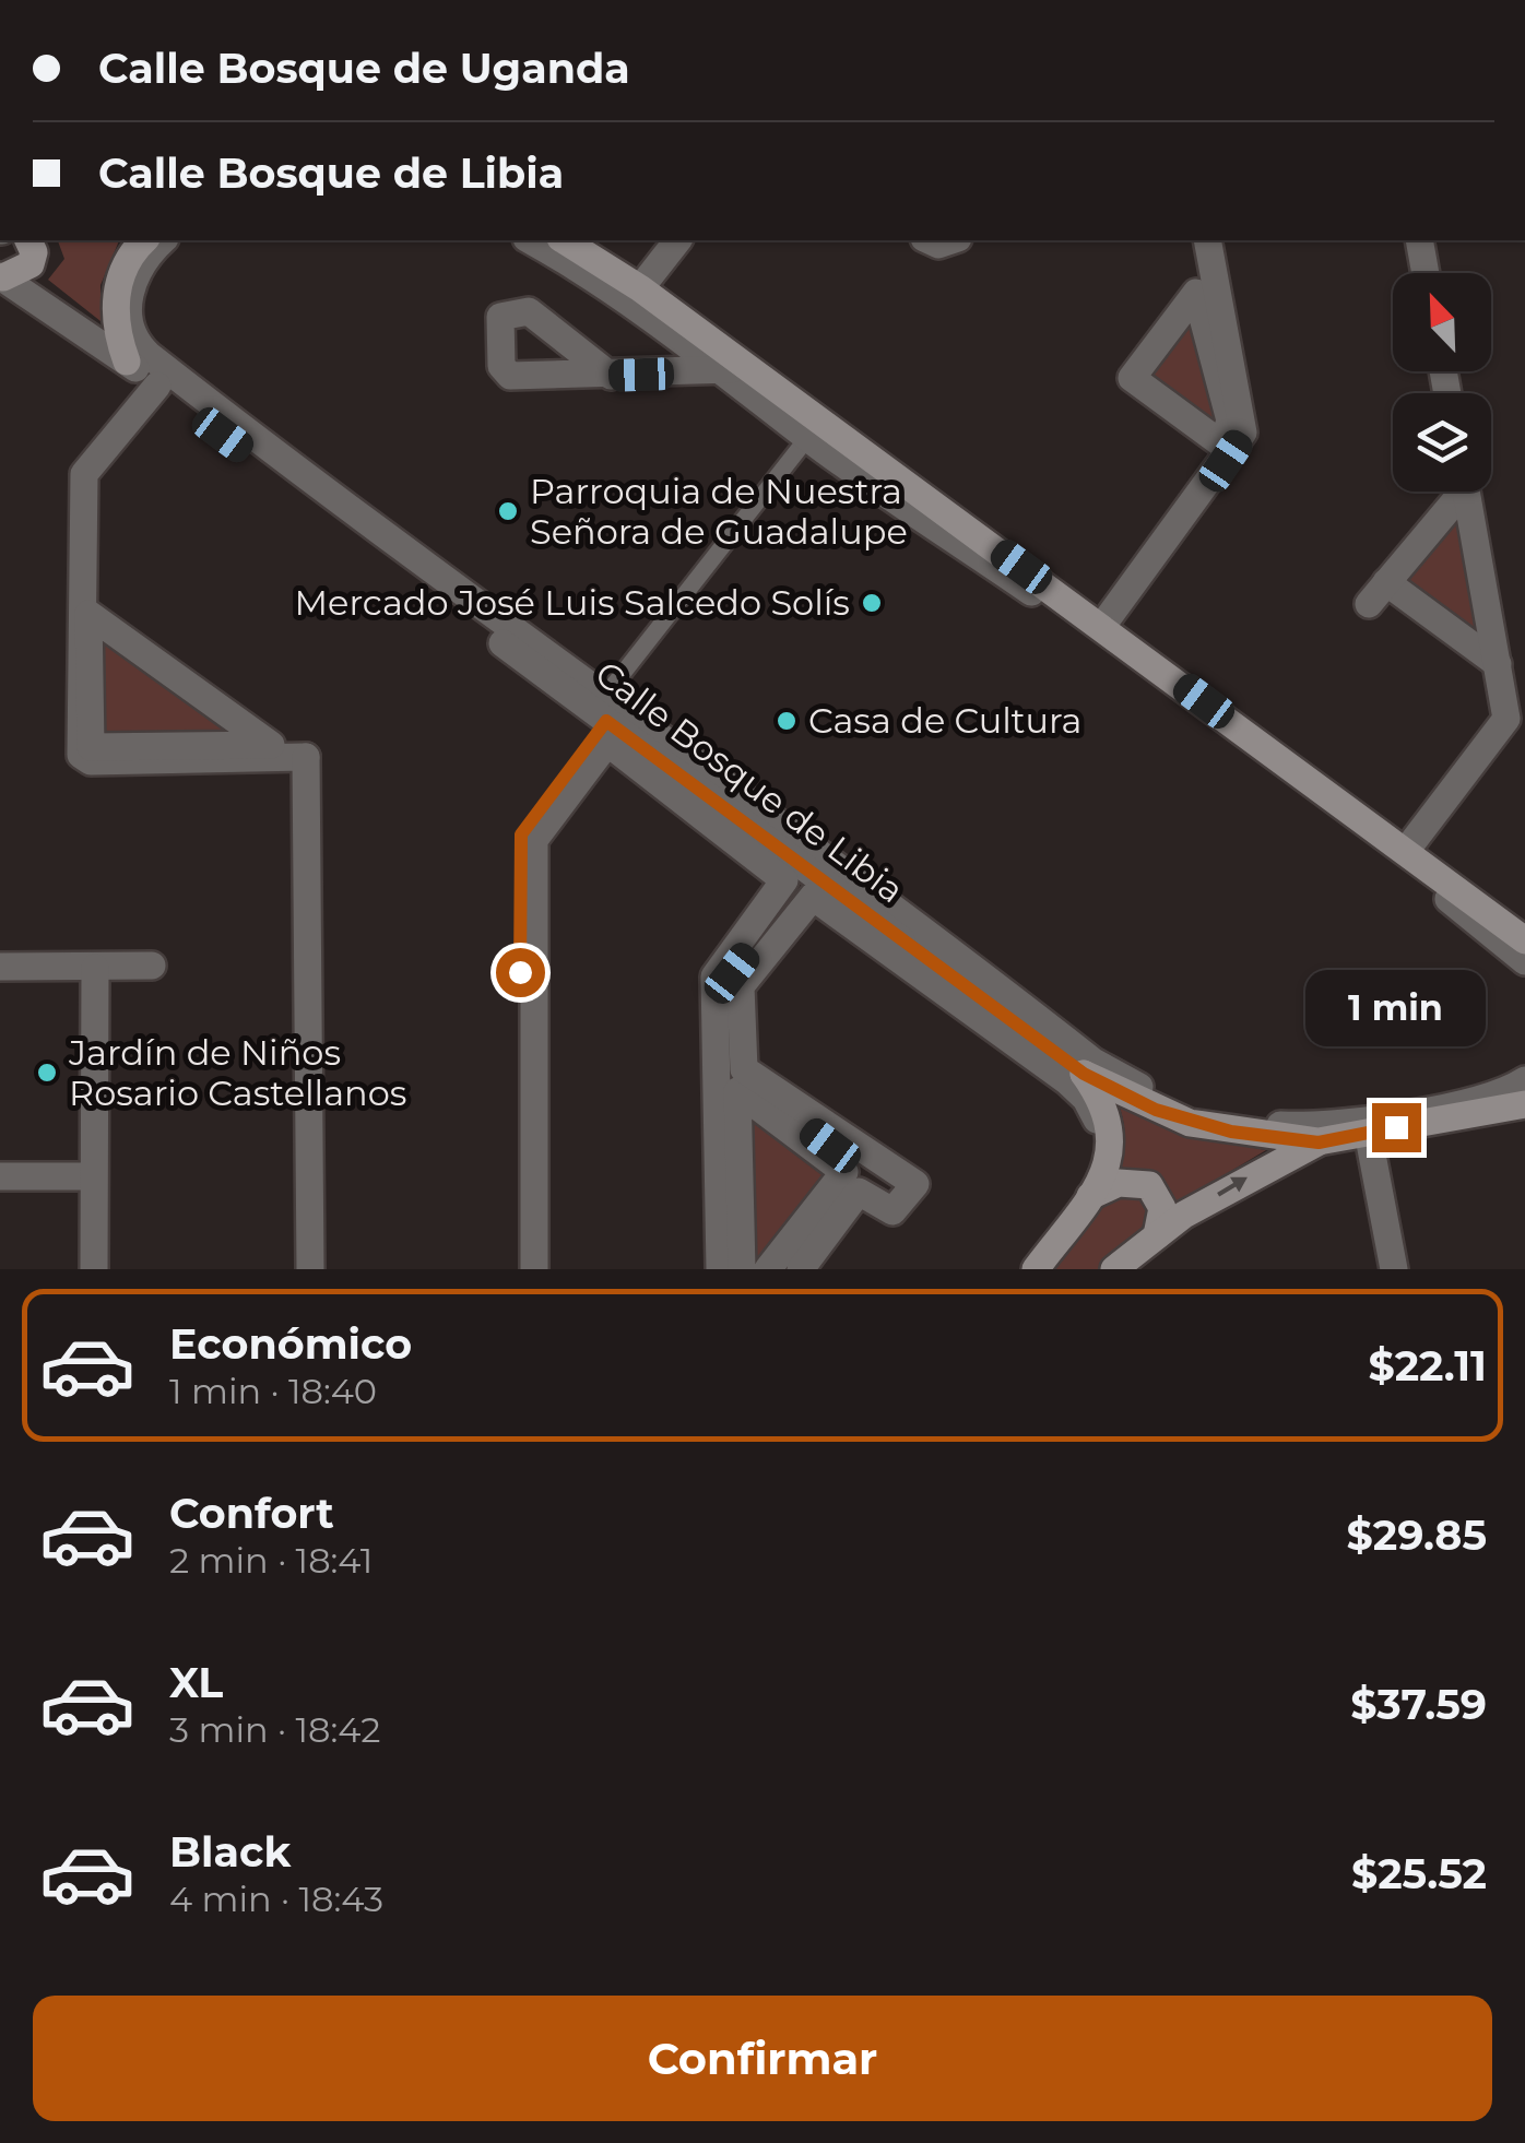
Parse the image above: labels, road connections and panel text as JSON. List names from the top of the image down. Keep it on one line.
{"streets":{"street":["Calle Bosque de Libia"]},"places":["Parroquia de Nuestra Señora de Guadalupe","Mercado José Luis Salcedo Solís","Casa de Cultura","Jardín de Niños Rosario Castellanos"],"north":"top left","page":{"banner":["Calle Bosque de Uganda","Calle Bosque de Libia"],"bubble":"1 min","list":[{"name":"Económico","note":"1 min · 18:40","value":"$22.11"},{"name":"Confort","note":"2 min · 18:41","value":"$29.85"},{"name":"XL","note":"3 min · 18:42","value":"$37.59"},{"name":"Black","note":"4 min · 18:43","value":"$25.52"}],"buttons":"Confirmar"}}
